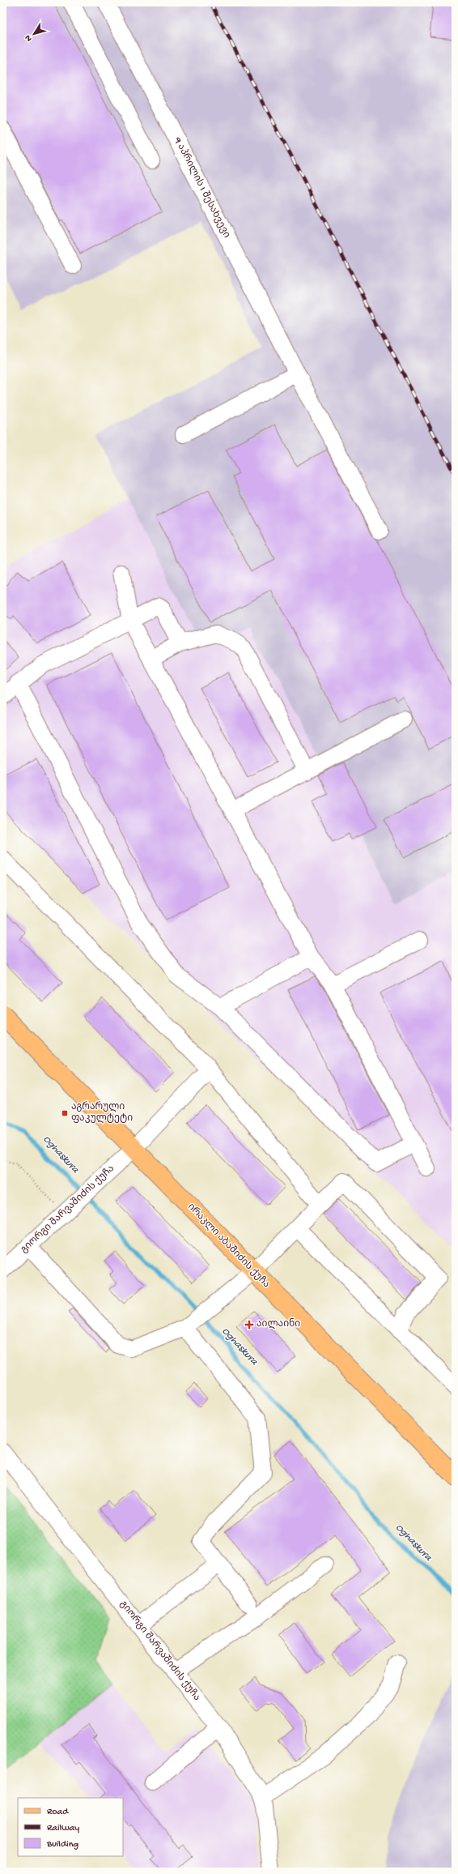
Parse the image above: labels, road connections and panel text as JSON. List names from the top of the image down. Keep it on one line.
{"streets":{"main road":["ირაკლი აბაშიძის ქუჩა"],"street":["9 აპრილის I შესახვევი","გიორგი შარვაშიძის ქუჩა"]},"crossings":[["გიორგი შარვაშიძის ქუჩა","ირაკლი აბაშიძის ქუჩა"]],"water":["Oghaskura"],"places":{"transit":["აგრარული ფაკულტეტი"],"health":["აილაინი"]},"legend":["Road","Railway","Building"],"north":"bottom left"}
